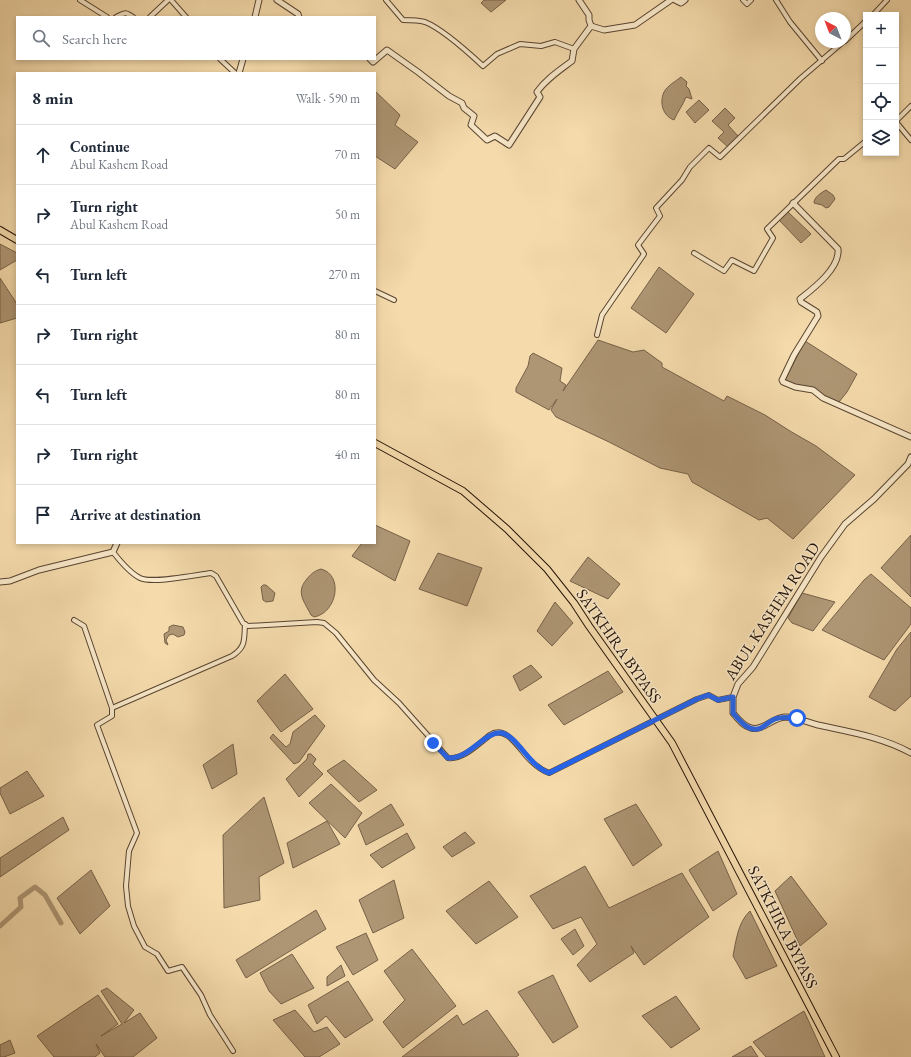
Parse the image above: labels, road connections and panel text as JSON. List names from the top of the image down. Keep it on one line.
{"streets":{"highway":["SATKHIRA BYPASS"],"street":["ABUL KASHEM ROAD"]},"north":"top left","page":{"map_buttons":["+","−"],"search":"Search here","heading":["8 min","Walk · 590 m"],"list":[["Continue","Abul Kashem Road","70 m"],["Turn right","Abul Kashem Road","50 m"],["Turn left","270 m"],["Turn right","80 m"],["Turn left","80 m"],["Turn right","40 m"],"Arrive at destination"]}}
